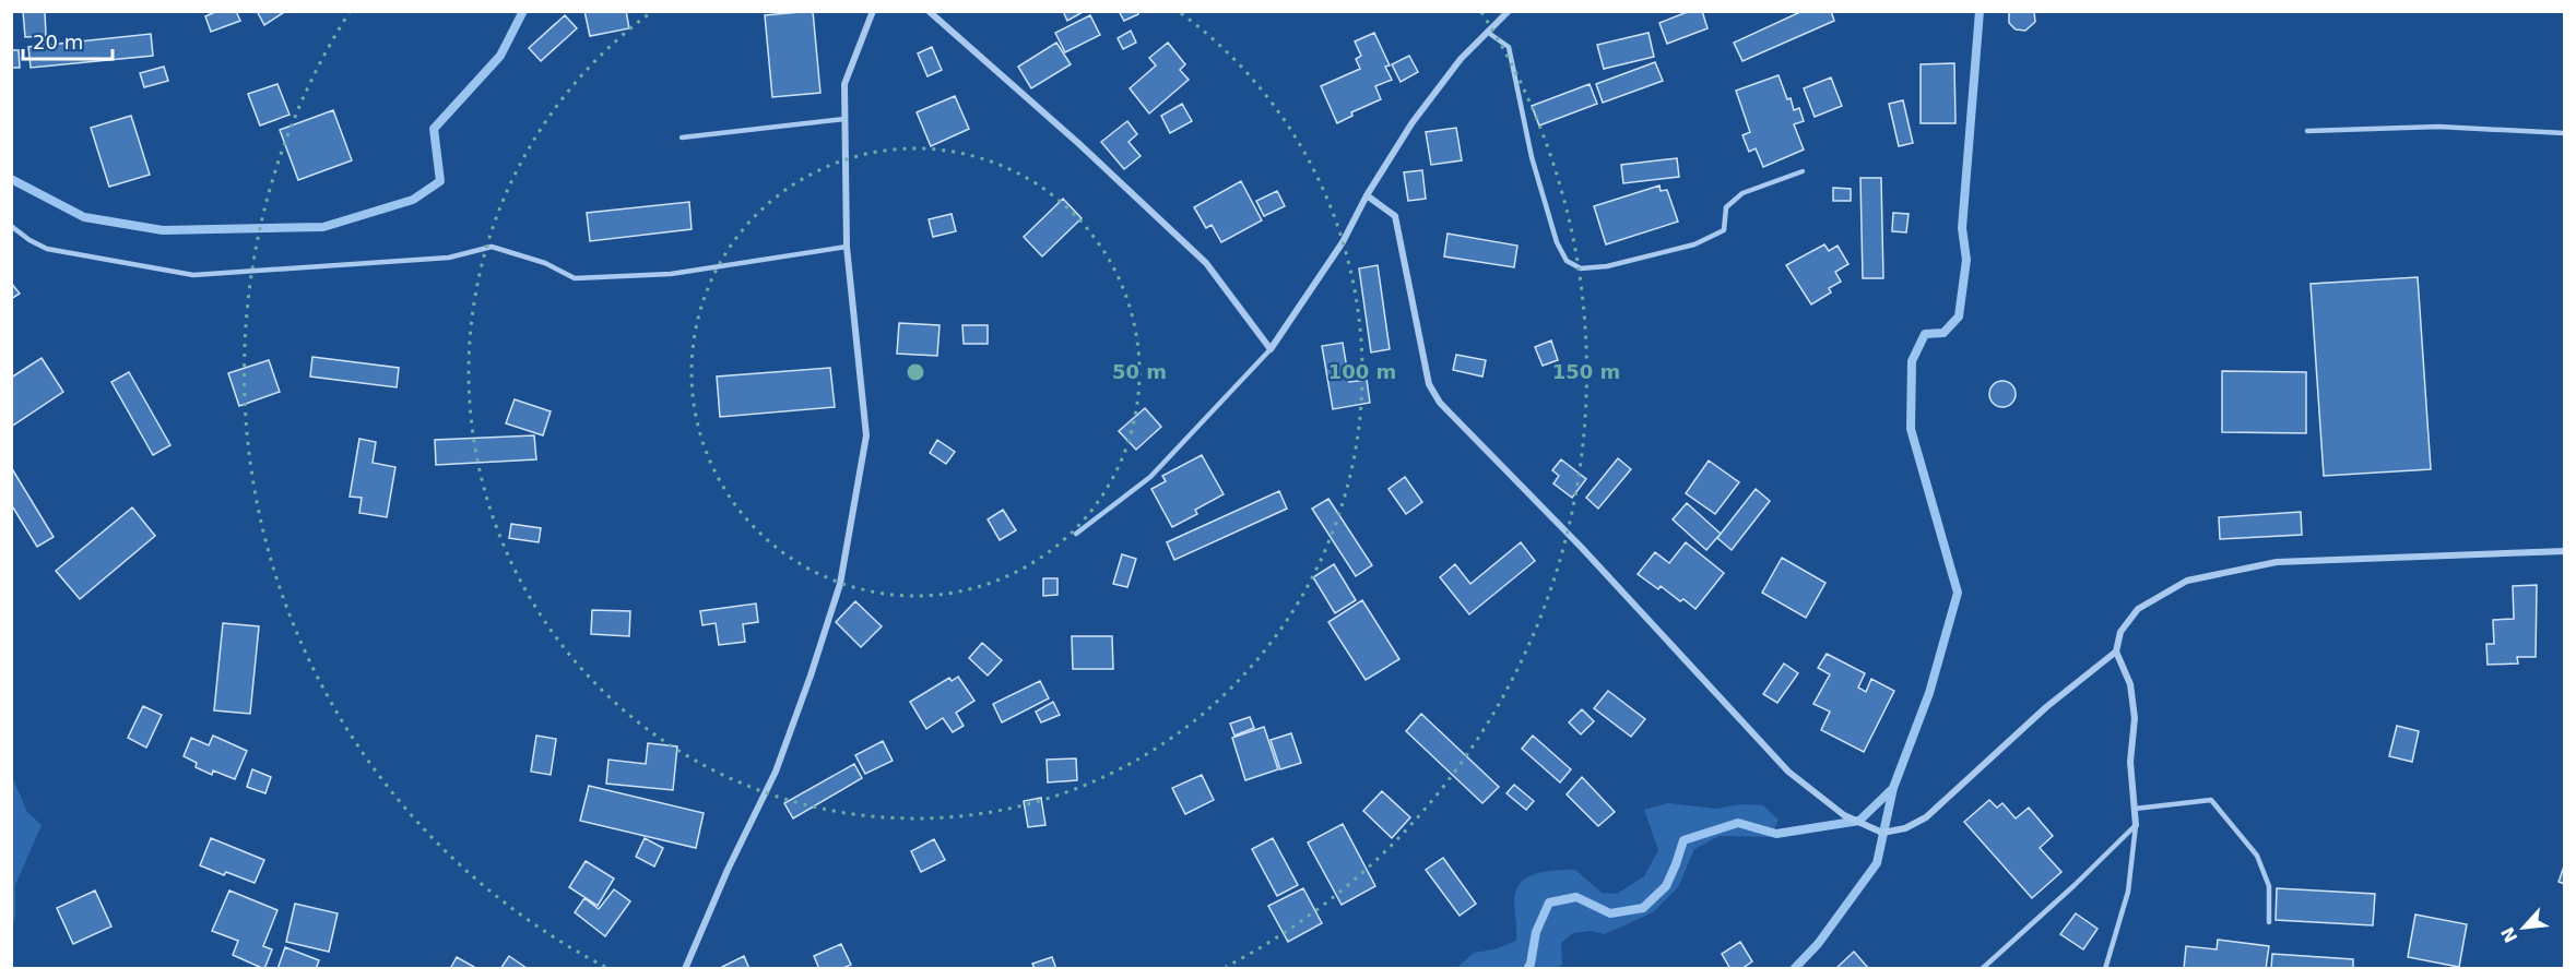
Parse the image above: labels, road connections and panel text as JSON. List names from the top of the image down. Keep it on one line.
{"scale_bar":"20 m","north":"bottom left","rings":["50 m","100 m","150 m"]}
